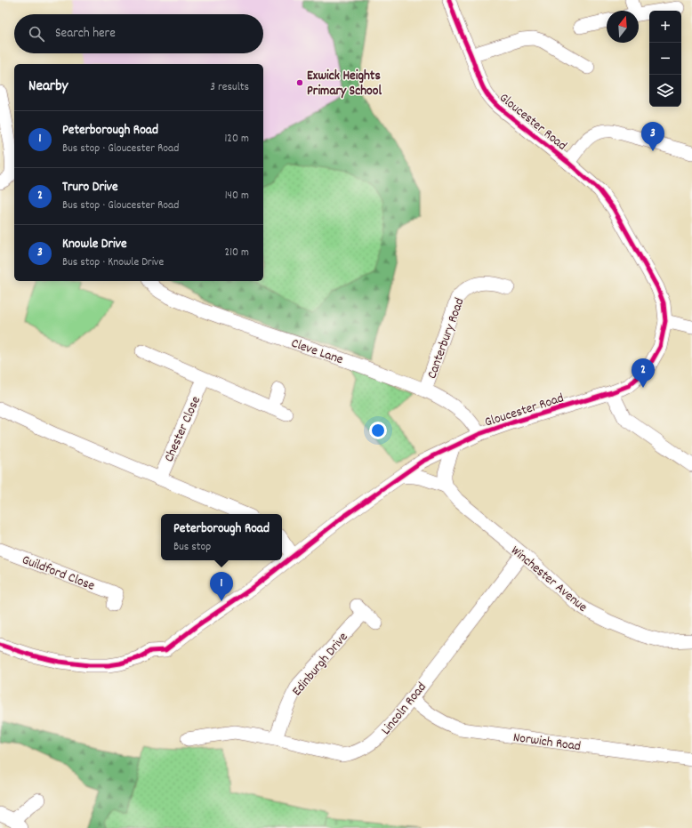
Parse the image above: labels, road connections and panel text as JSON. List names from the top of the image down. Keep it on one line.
{"streets":{"street":["Gloucester Road","Canterbury Road","Cleve Lane","Chester Close","Guildford Close","Winchester Avenue","Edinburgh Drive","Lincoln Road","Norwich Road"]},"crossings":[["Gloucester Road","Cleve Lane"],["Canterbury Road","Cleve Lane"],["Winchester Avenue","Lincoln Road"],["Edinburgh Drive","Lincoln Road"],["Lincoln Road","Norwich Road"]],"places":["Exwick Heights Primary School"],"north":"top","page":{"map_buttons":["+","−"],"search":"Search here","heading":["Nearby","3 results"],"list":[{"mark":"1","name":"Peterborough Road","note":"Bus stop · Gloucester Road","value":"120 m"},{"mark":"2","name":"Truro Drive","note":"Bus stop · Gloucester Road","value":"140 m"},{"mark":"3","name":"Knowle Drive","note":"Bus stop · Knowle Drive","value":"210 m"}],"pins":["3","2","1"],"popup":["Peterborough Road","Bus stop"]}}
